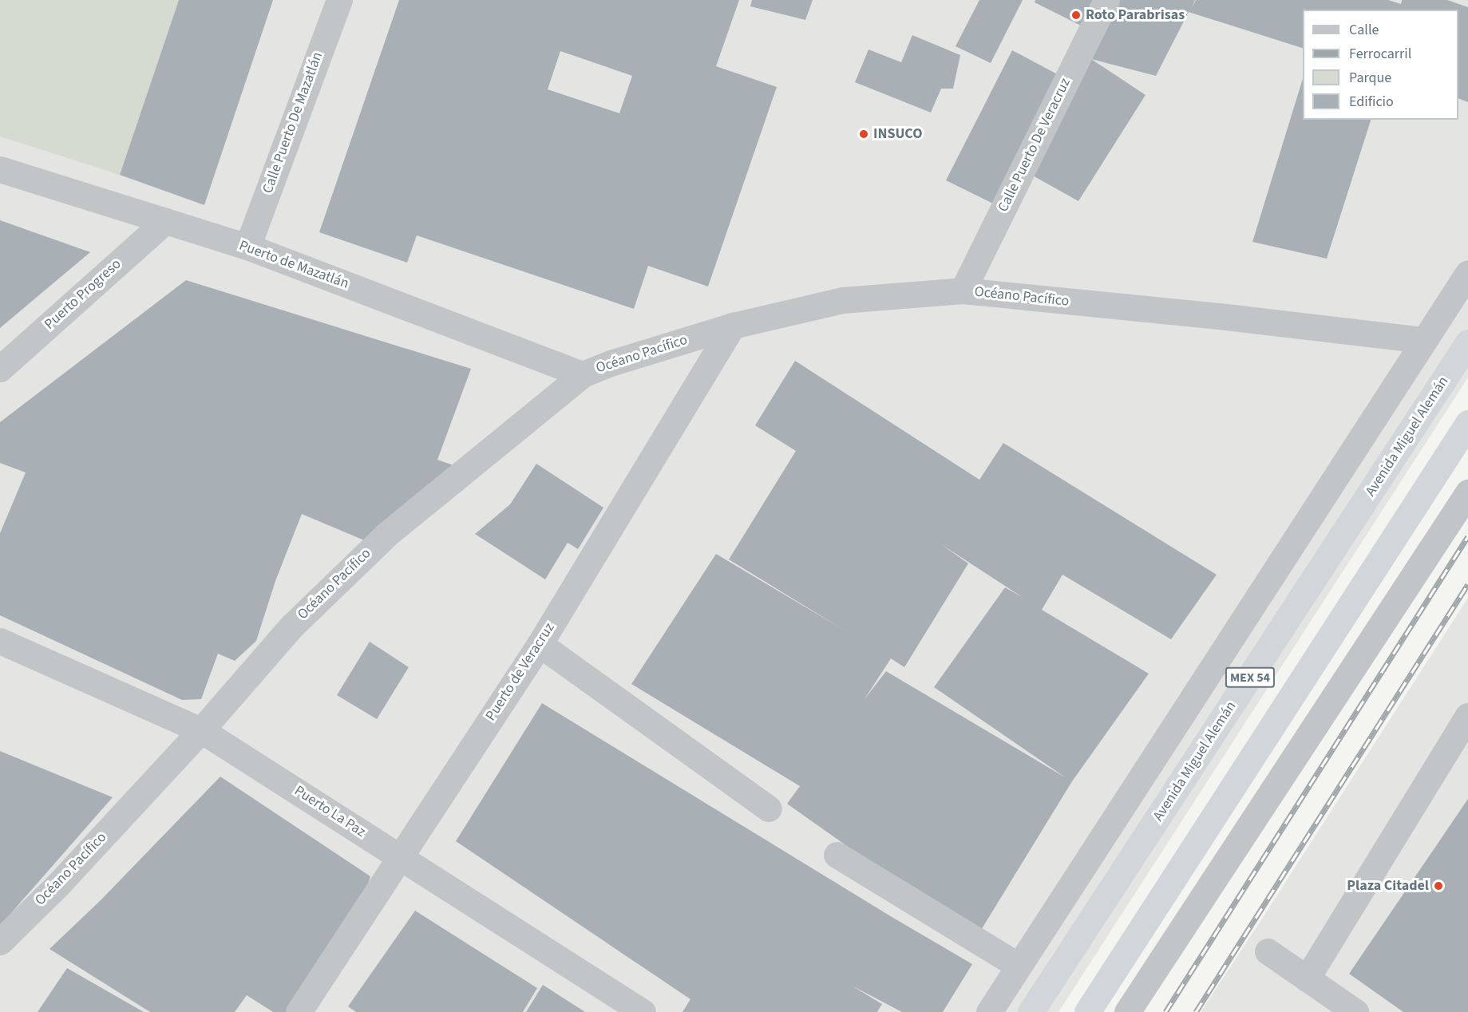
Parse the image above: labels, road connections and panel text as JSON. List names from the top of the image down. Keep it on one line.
{"streets":{"highway":["Avenida Miguel Alemán","MEX 54"],"street":["Calle Puerto De Mazatlán","Calle Puerto De Veracruz","Puerto de Mazatlán","Puerto Progreso","Océano Pacífico","Puerto de Veracruz","Puerto La Paz"]},"crossings":[["Calle Puerto De Mazatlán","Puerto de Mazatlán"],["Calle Puerto De Veracruz","Océano Pacífico"],["Puerto de Mazatlán","Puerto Progreso"],["Puerto de Mazatlán","Océano Pacífico"],["Océano Pacífico","Puerto de Veracruz"],["Océano Pacífico","Puerto La Paz"],["Puerto de Veracruz","Puerto La Paz"]],"places":["Roto Parabrisas","INSUCO","Plaza Citadel"],"legend":["Calle","Ferrocarril","Parque","Edificio"]}
